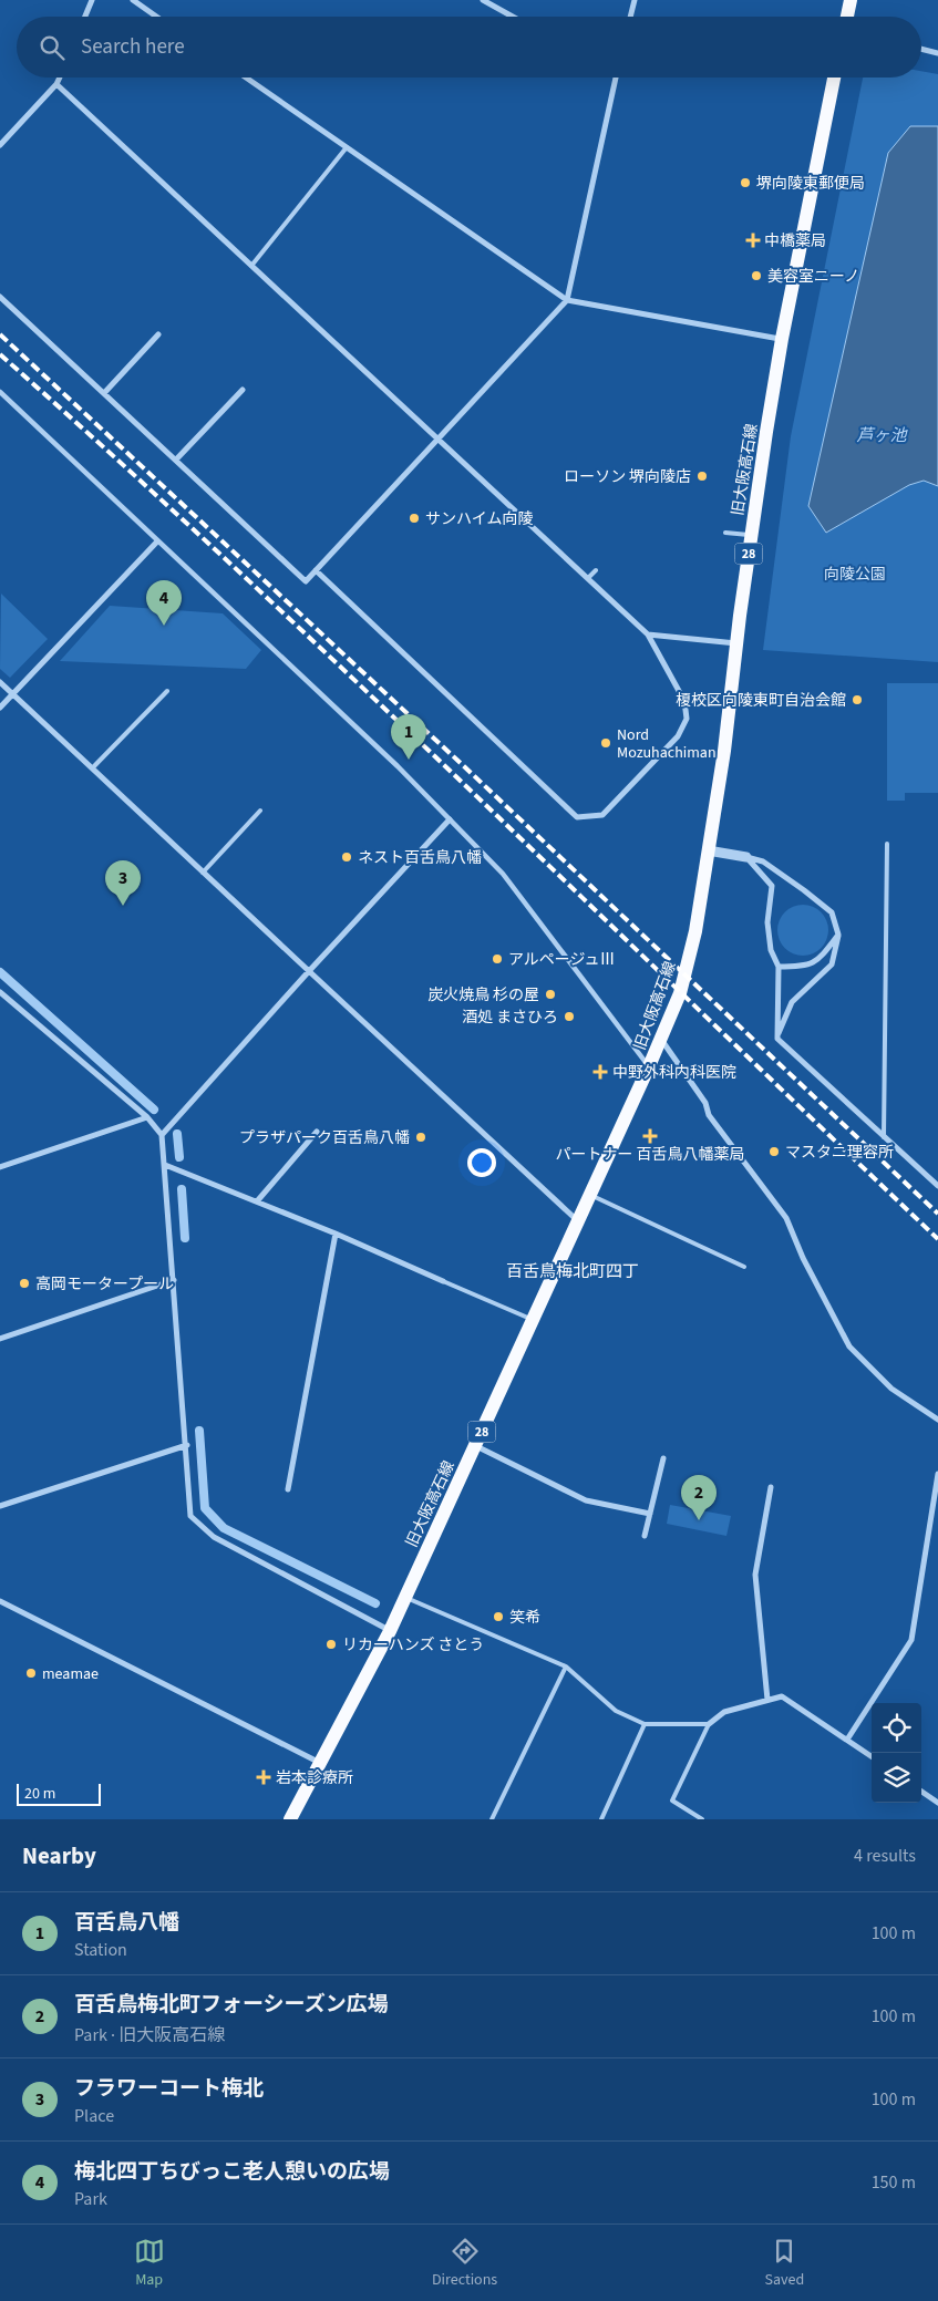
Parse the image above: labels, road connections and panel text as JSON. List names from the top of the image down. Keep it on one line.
{"streets":{"main road":["旧大阪高石線","28"]},"districts":["百舌鳥梅北町四丁"],"water":["芦ヶ池"],"parks":["向陵公園"],"places":{"other":["堺向陵東郵便局","美容室ニーノ","ローソン 堺向陵店","サンハイム向陵","榎校区向陵東町自治会館","Nord Mozuhachiman","ネスト百舌鳥八幡","アルページュⅢ","炭火焼鳥 杉の屋","酒処 まさひろ","プラザパーク百舌鳥八幡","マスタニ理容所","高岡モータープール","笑希","リカーハンズ さとう","meamae"],"health":["中橋薬局","中野外科内科医院","パートナー 百舌鳥八幡薬局","岩本診療所"]},"scale_bar":"20 m","page":{"search":"Search here","pins":["4","1","3","2"],"scale":"20 m","heading":["Nearby","4 results"],"list":[{"mark":"1","name":"百舌鳥八幡","note":"Station","value":"100 m"},{"mark":"2","name":"百舌鳥梅北町フォーシーズン広場","note":"Park · 旧大阪高石線","value":"100 m"},{"mark":"3","name":"フラワーコート梅北","note":"Place","value":"100 m"},{"mark":"4","name":"梅北四丁ちびっこ老人憩いの広場","note":"Park","value":"150 m"}],"nav":["Map","Directions","Saved"]}}
